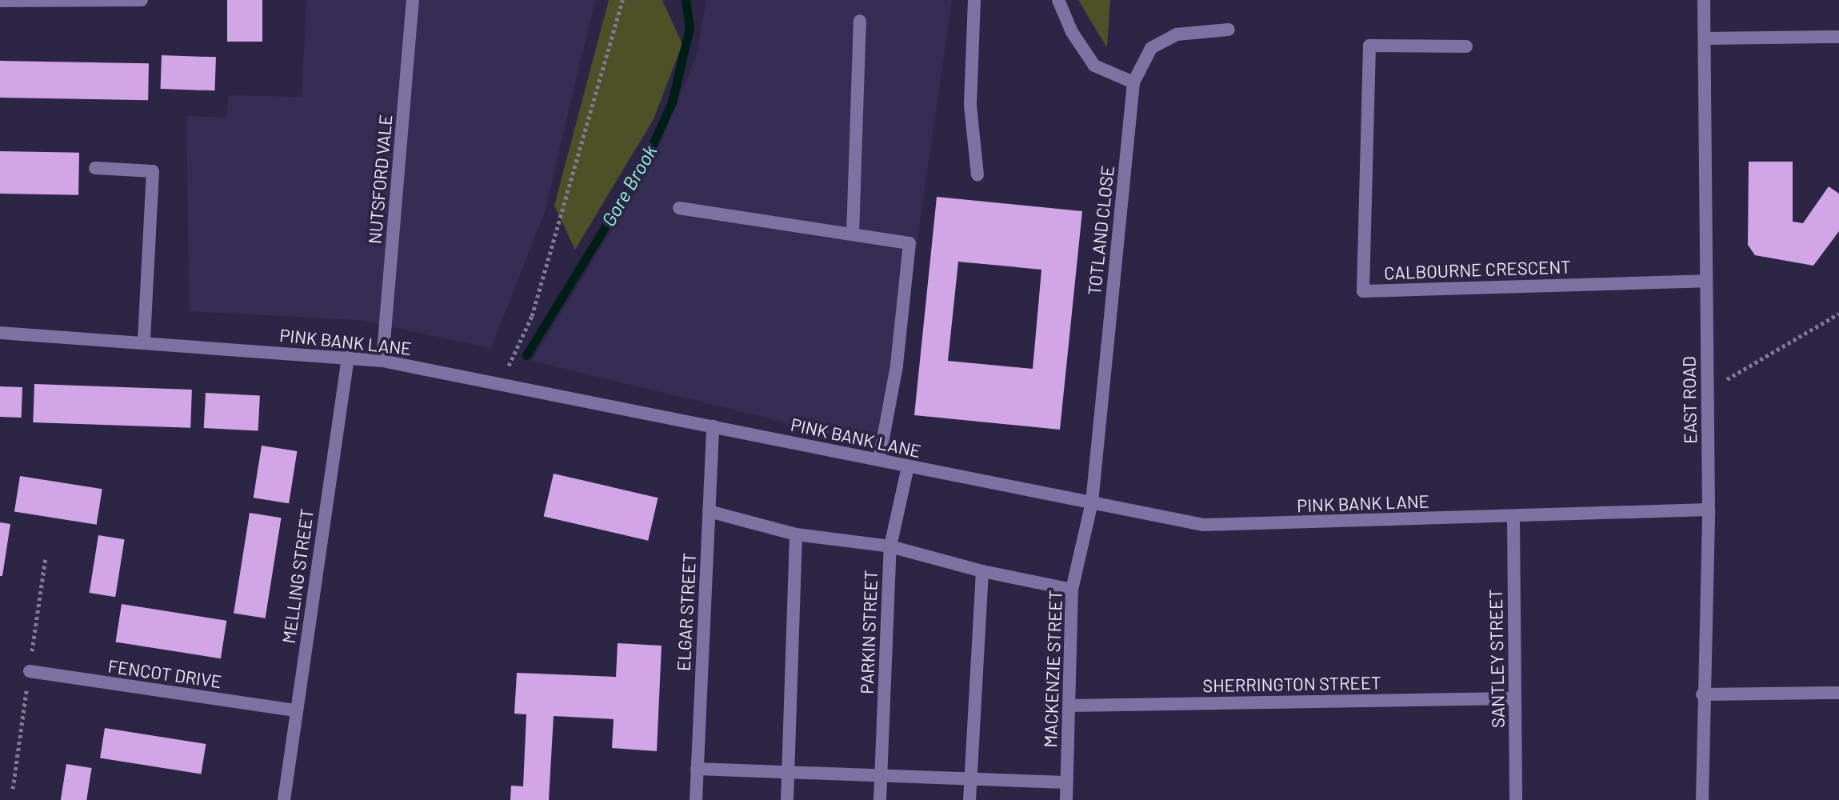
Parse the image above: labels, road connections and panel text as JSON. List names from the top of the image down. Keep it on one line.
{"streets":{"street":["NUTSFORD VALE","TOTLAND CLOSE","CALBOURNE CRESCENT","PINK BANK LANE","EAST ROAD","MELLING STREET","ELGAR STREET","PARKIN STREET","SANTLEY STREET","MACKENZIE STREET","FENCOT DRIVE","SHERRINGTON STREET"]},"crossings":[["NUTSFORD VALE","PINK BANK LANE"],["TOTLAND CLOSE","PINK BANK LANE"],["TOTLAND CLOSE","MACKENZIE STREET"],["CALBOURNE CRESCENT","EAST ROAD"],["PINK BANK LANE","EAST ROAD"],["PINK BANK LANE","MELLING STREET"],["PINK BANK LANE","ELGAR STREET"],["PINK BANK LANE","PARKIN STREET"],["PINK BANK LANE","SANTLEY STREET"],["PINK BANK LANE","MACKENZIE STREET"],["MELLING STREET","FENCOT DRIVE"],["SANTLEY STREET","SHERRINGTON STREET"],["MACKENZIE STREET","SHERRINGTON STREET"]],"water":["Gore Brook"]}
